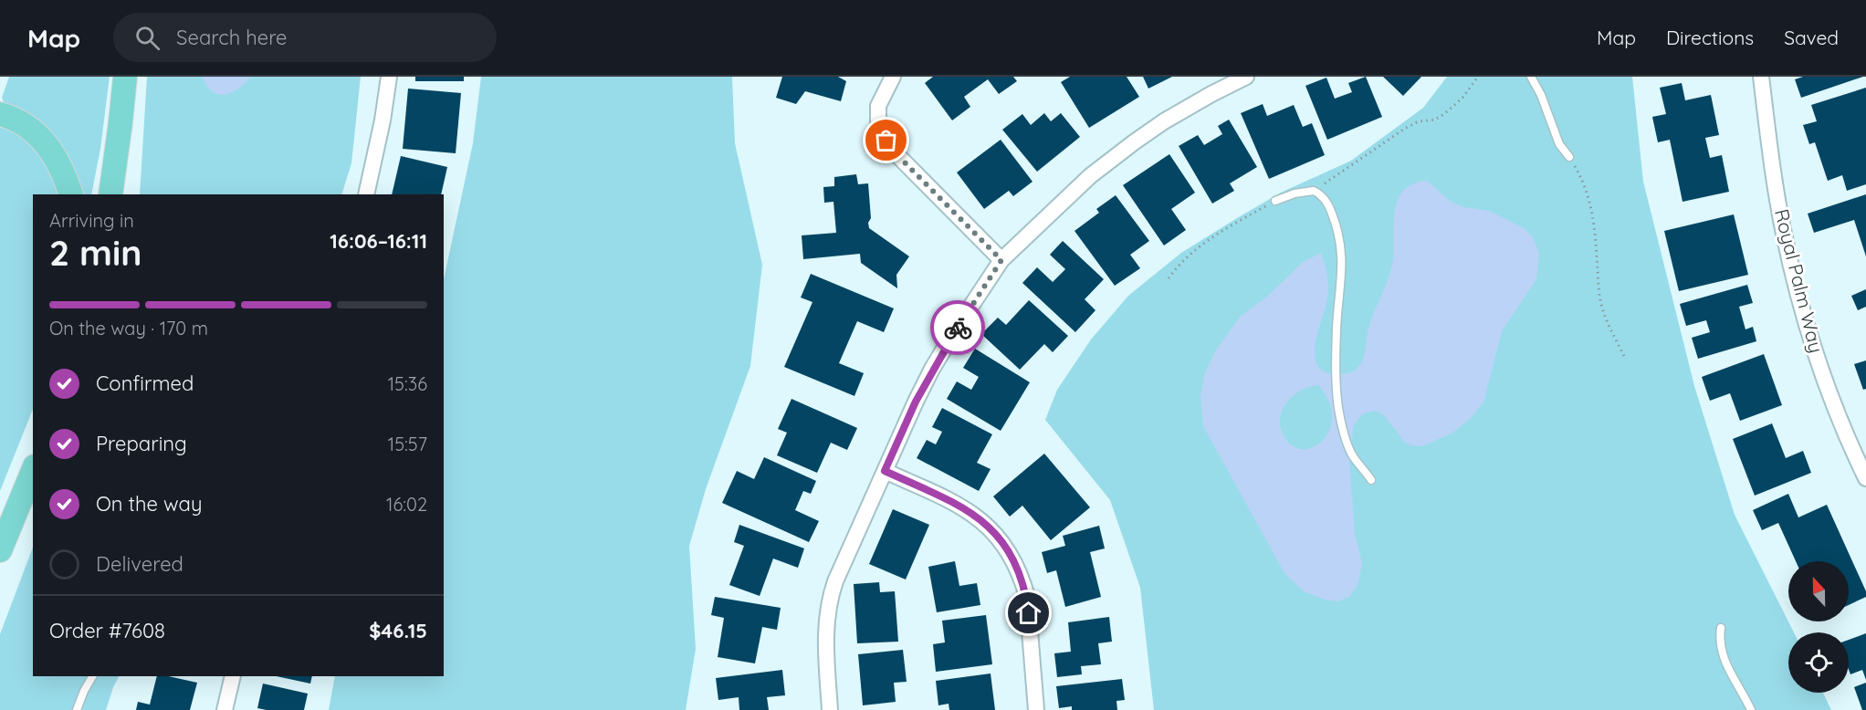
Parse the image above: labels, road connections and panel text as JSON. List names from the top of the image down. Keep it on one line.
{"streets":{"street":["Royal Palm Way"]},"north":"top","page":{"header":"Map","search":"Search here","nav":["Map","Directions","Saved"],"heading":["2 min","Arriving in","16:06–16:11"],"panel":["Order #7608","$46.15"],"bar":"On the way · 170 m","list":[["Confirmed","15:36"],["Preparing","15:57"],["On the way","16:02"],"Delivered"]}}
